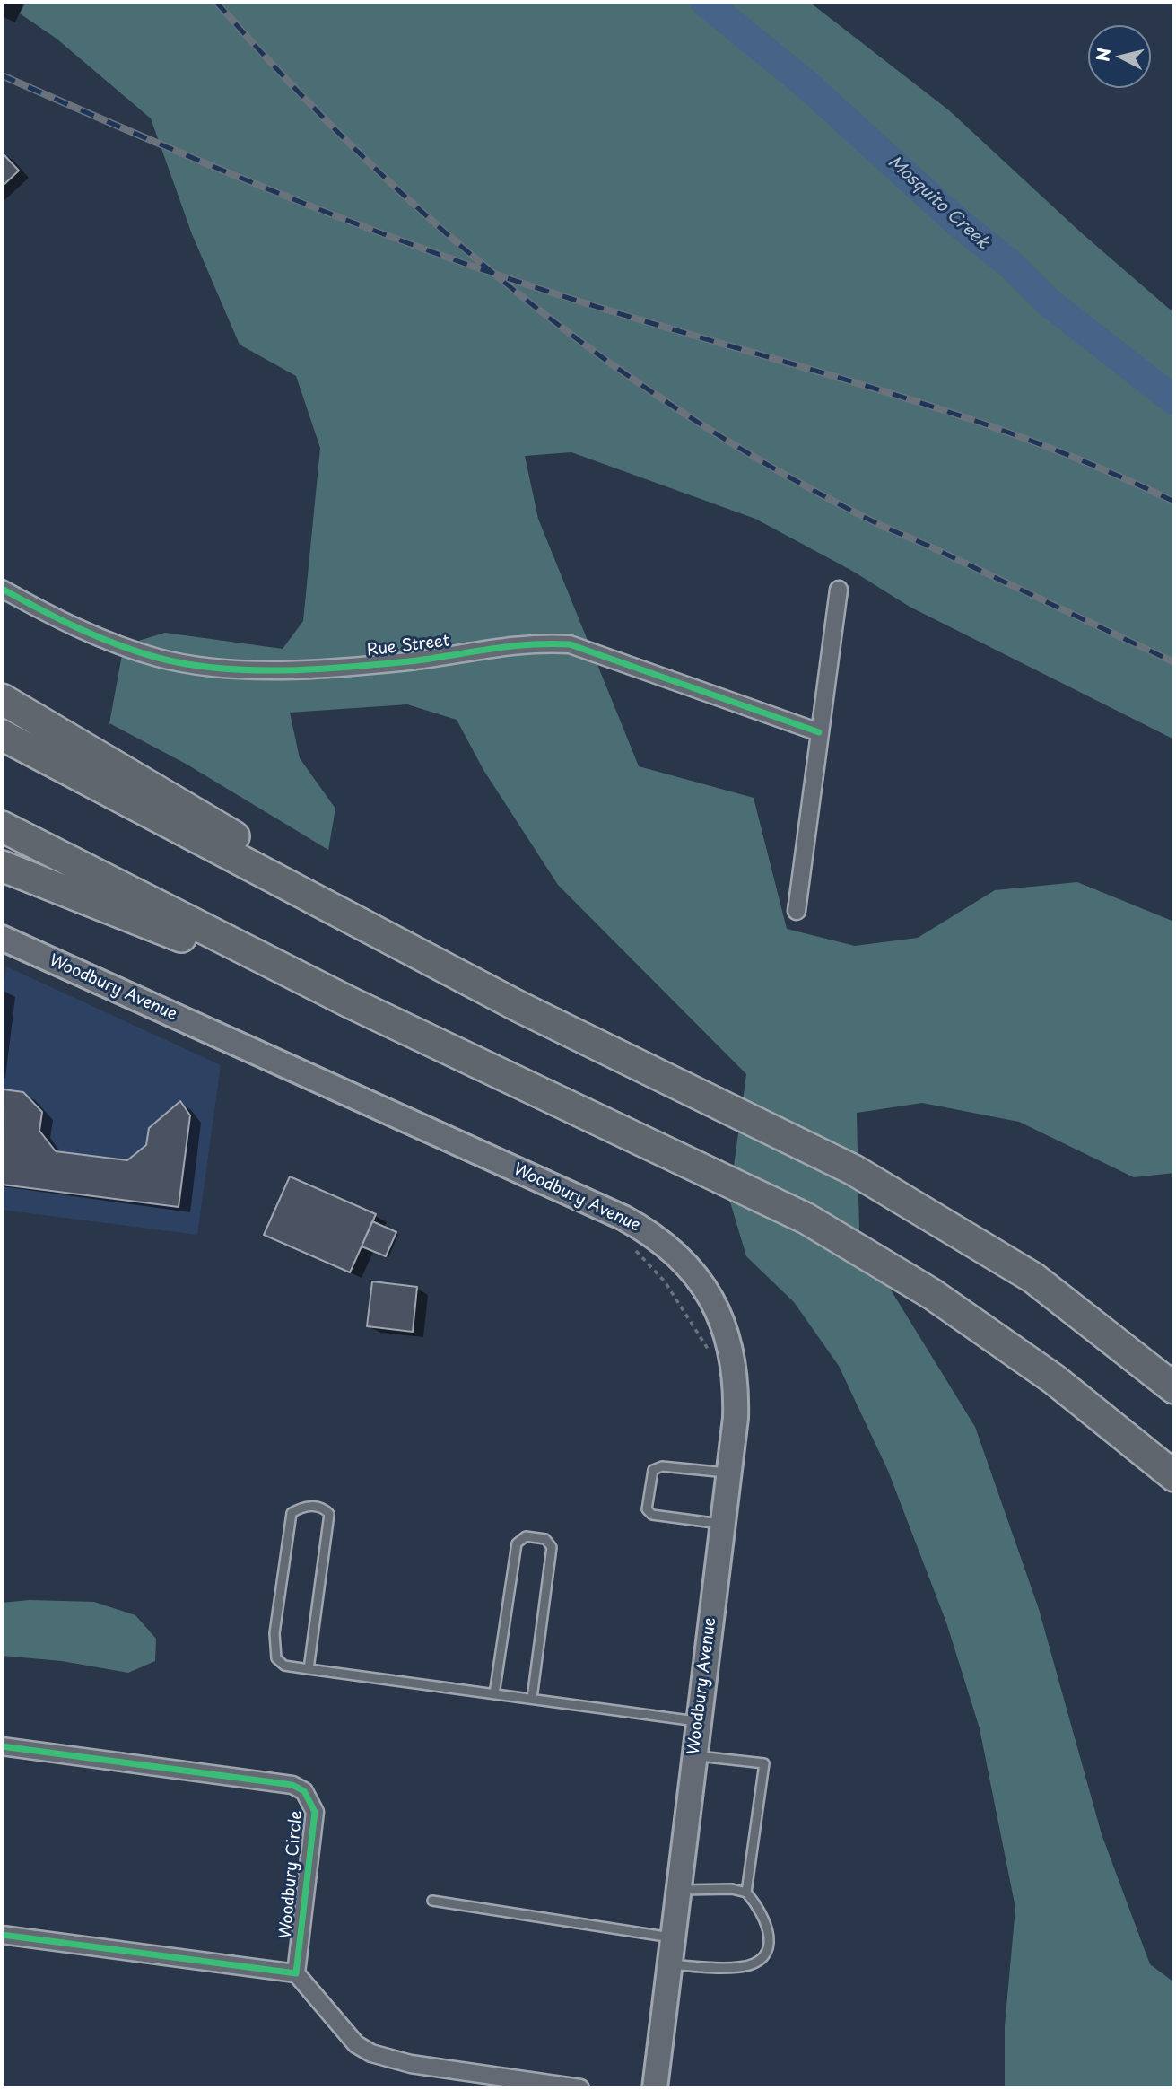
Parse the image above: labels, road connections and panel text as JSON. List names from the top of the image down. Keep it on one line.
{"streets":{"main road":["Woodbury Avenue"],"street":["Rue Street","Woodbury Circle"]},"water":["Mosquito Creek"],"north":"left"}
